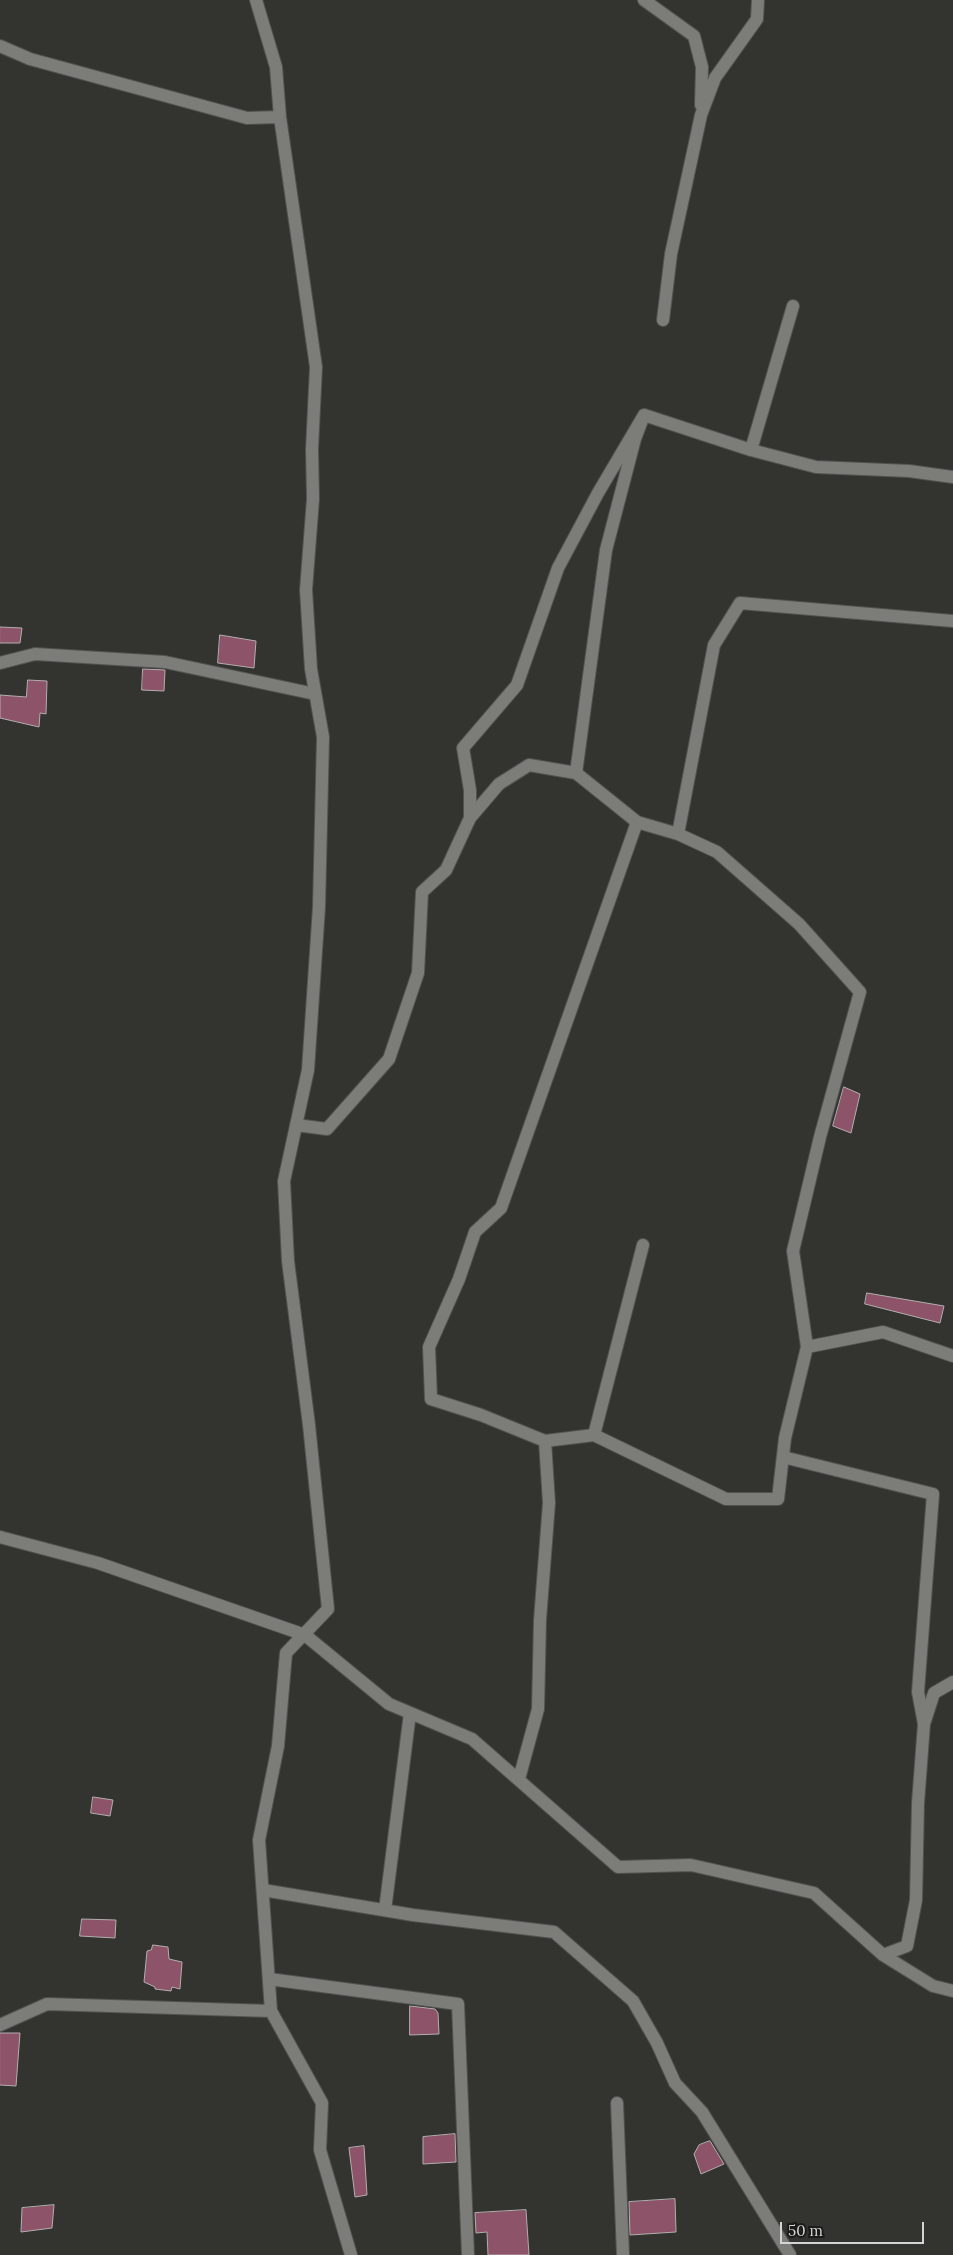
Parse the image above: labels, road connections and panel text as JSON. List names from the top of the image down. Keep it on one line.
{"scale_bar":"50 m"}
